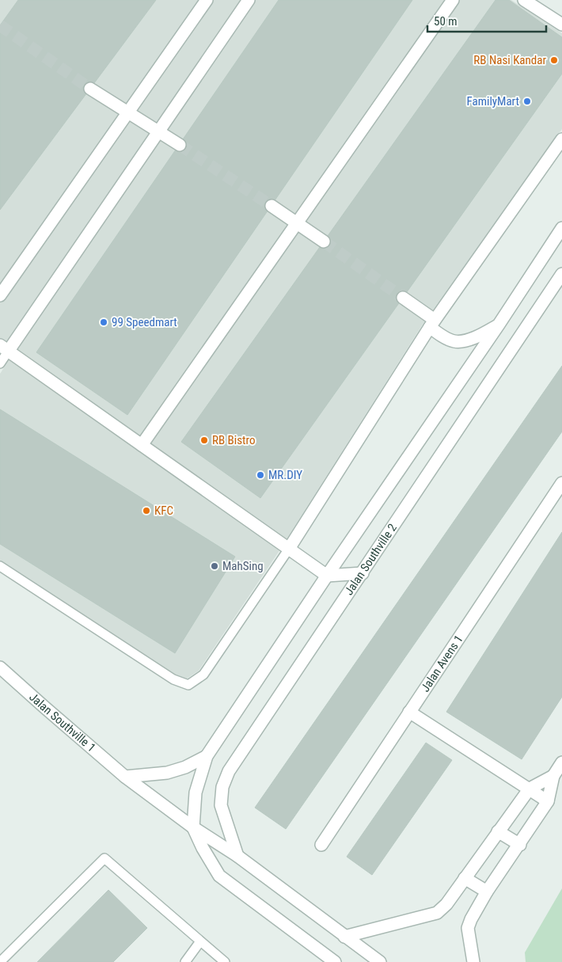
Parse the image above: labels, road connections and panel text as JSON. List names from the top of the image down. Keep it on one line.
{"streets":{"street":["Jalan Southville 2","Jalan Avens 1","Jalan Southville 1"]},"crossings":[["Jalan Southville 2","Jalan Southville 1"]],"places":["RB Nasi Kandar","FamilyMart","99 Speedmart","RB Bistro","MR.DIY","KFC","MahSing"],"scale_bar":"50 m"}
